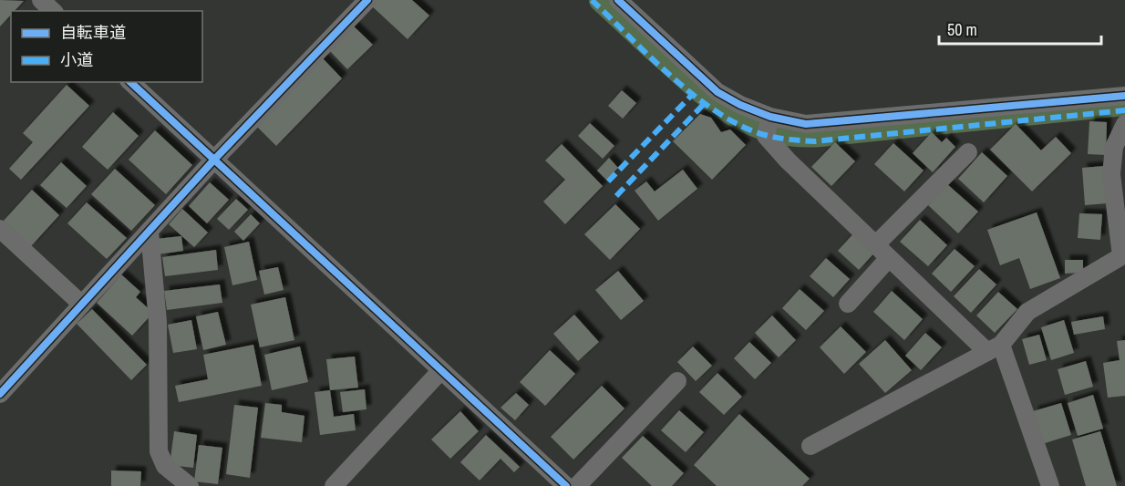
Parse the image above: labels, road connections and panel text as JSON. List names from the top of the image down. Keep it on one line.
{"legend":["自転車道","小道"],"scale_bar":"50 m"}
